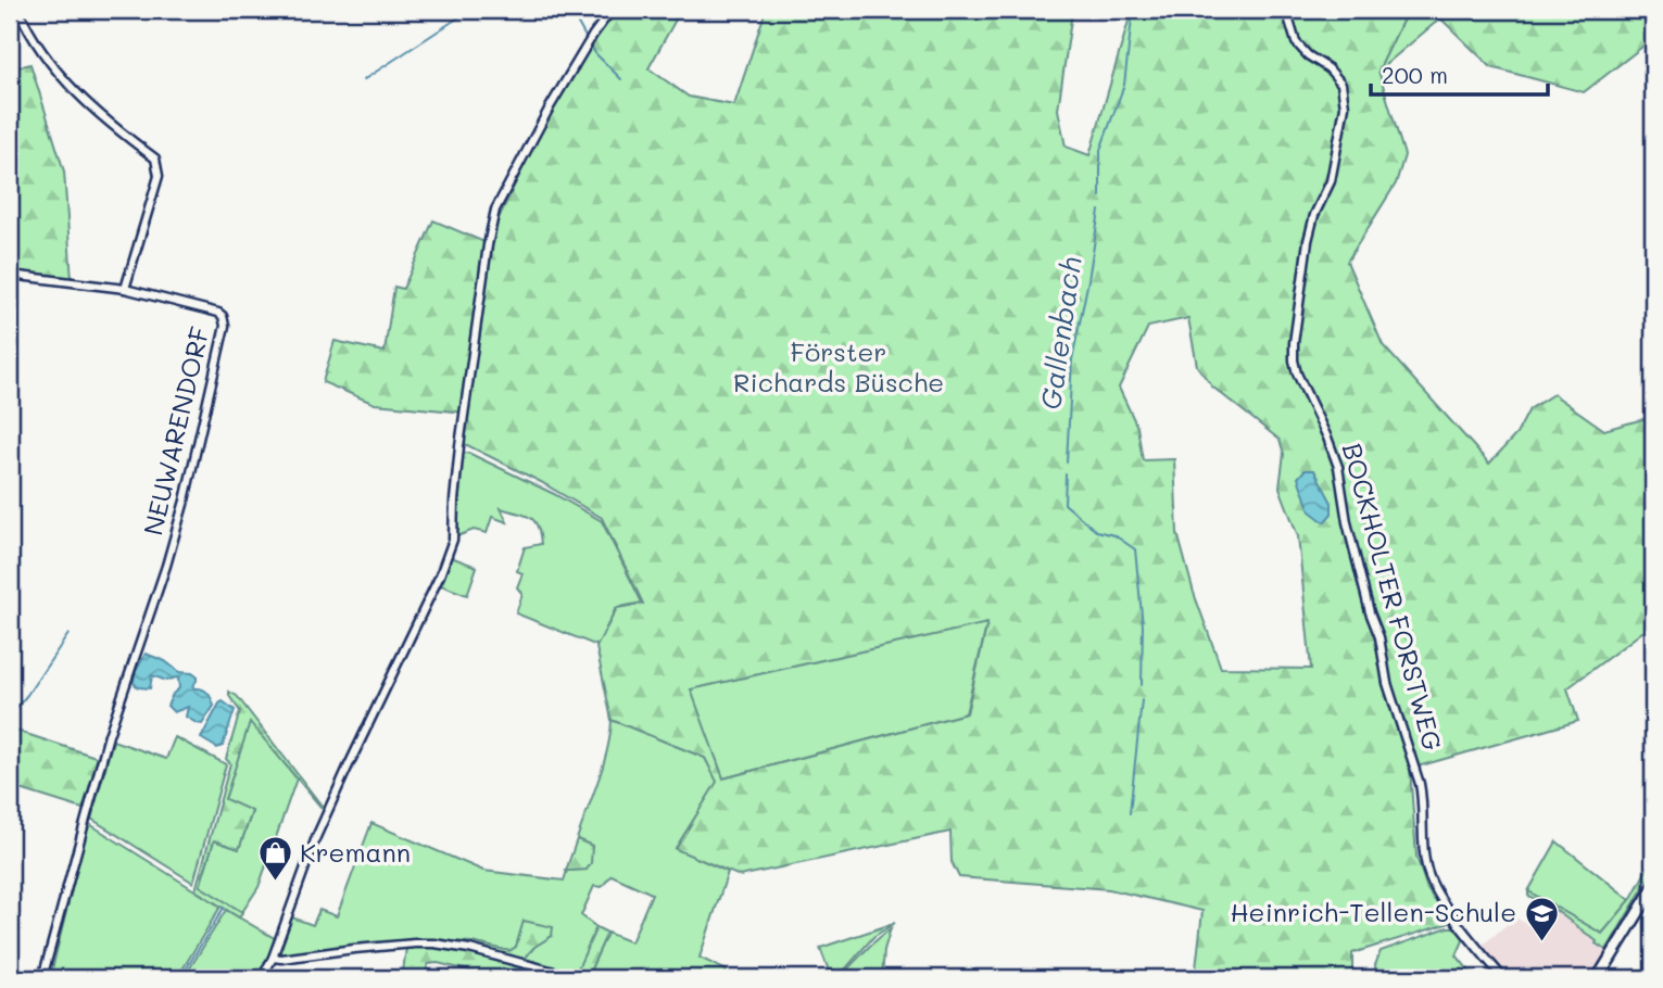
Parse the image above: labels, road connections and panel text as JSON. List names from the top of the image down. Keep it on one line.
{"streets":{"street":["NEUWARENDORF","BOCKHOLTER FORSTWEG"]},"water":["Gallenbach"],"parks":["Förster Richards Büsche"],"places":{"shop":["Kremann"],"school or university":["Heinrich-Tellen-Schule"]},"scale_bar":"200 m"}
